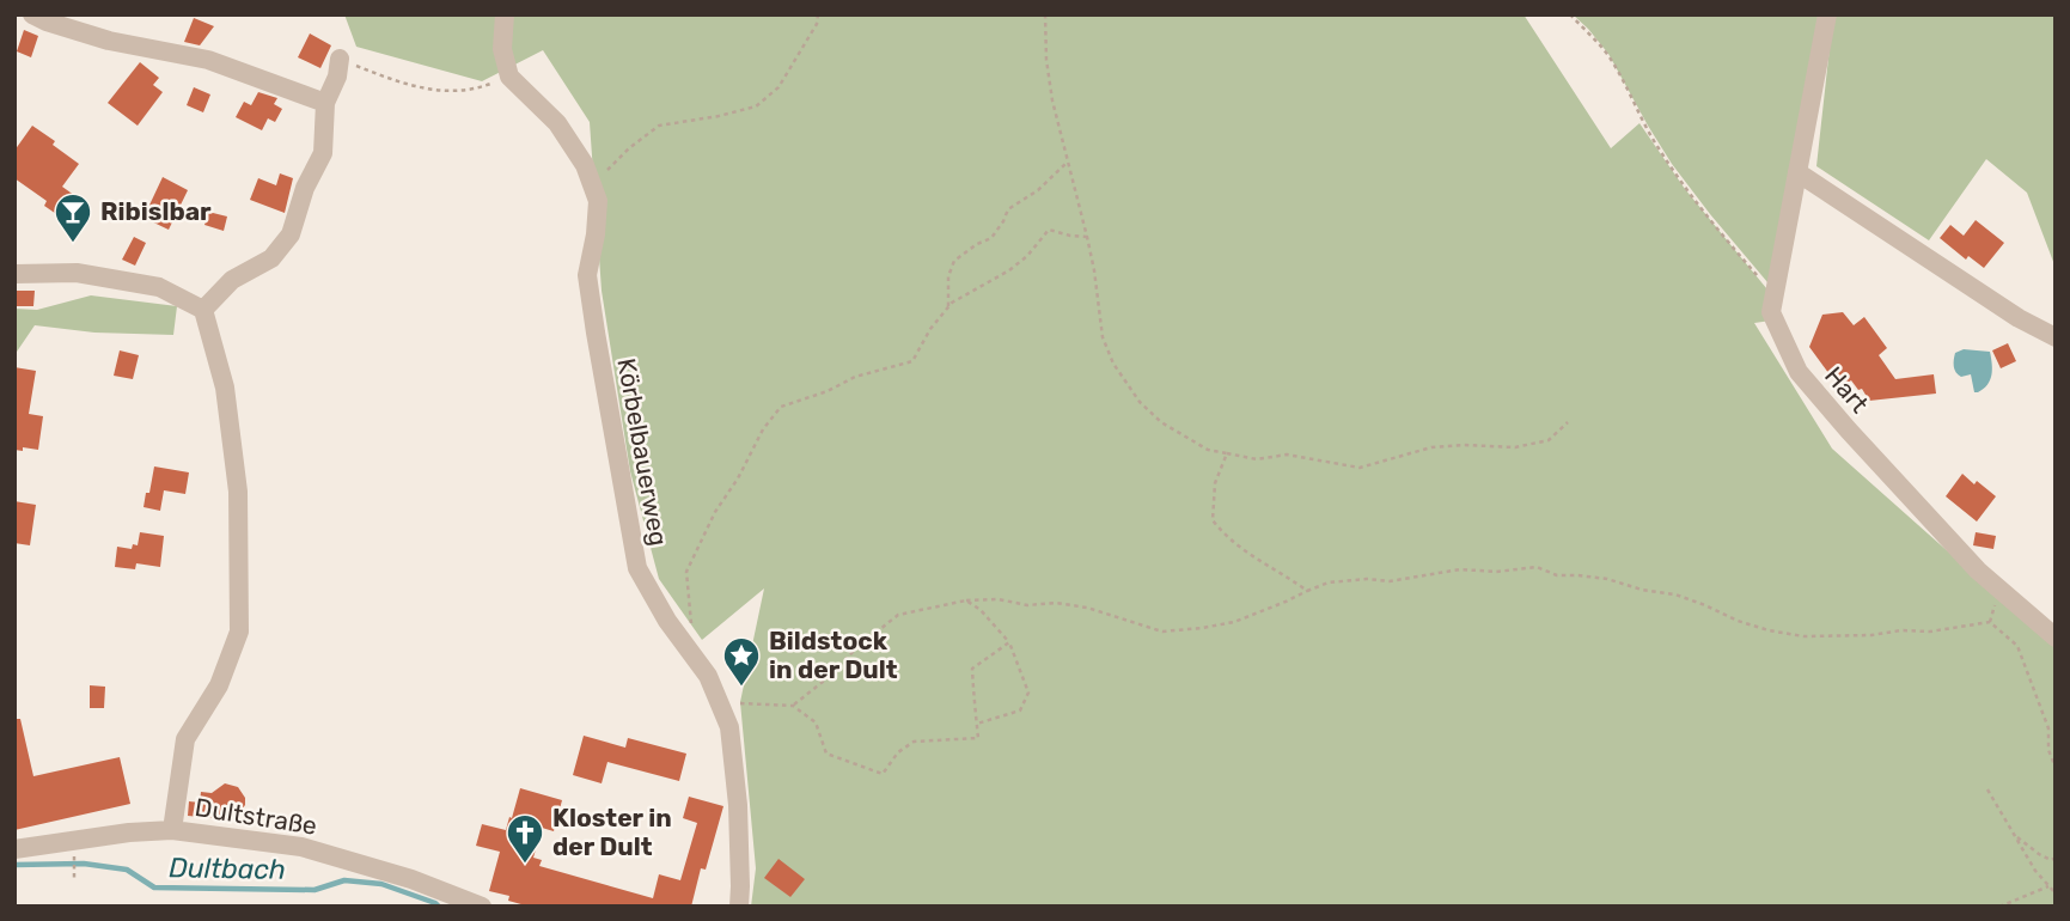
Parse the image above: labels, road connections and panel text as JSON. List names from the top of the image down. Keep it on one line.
{"streets":{"street":["Hart","Körbelbauerweg","Dultstraße"]},"water":["Dultbach"],"places":{"bar":["Ribislbar"],"place":["Bildstock in der Dult"],"church":["Kloster in der Dult"]}}
